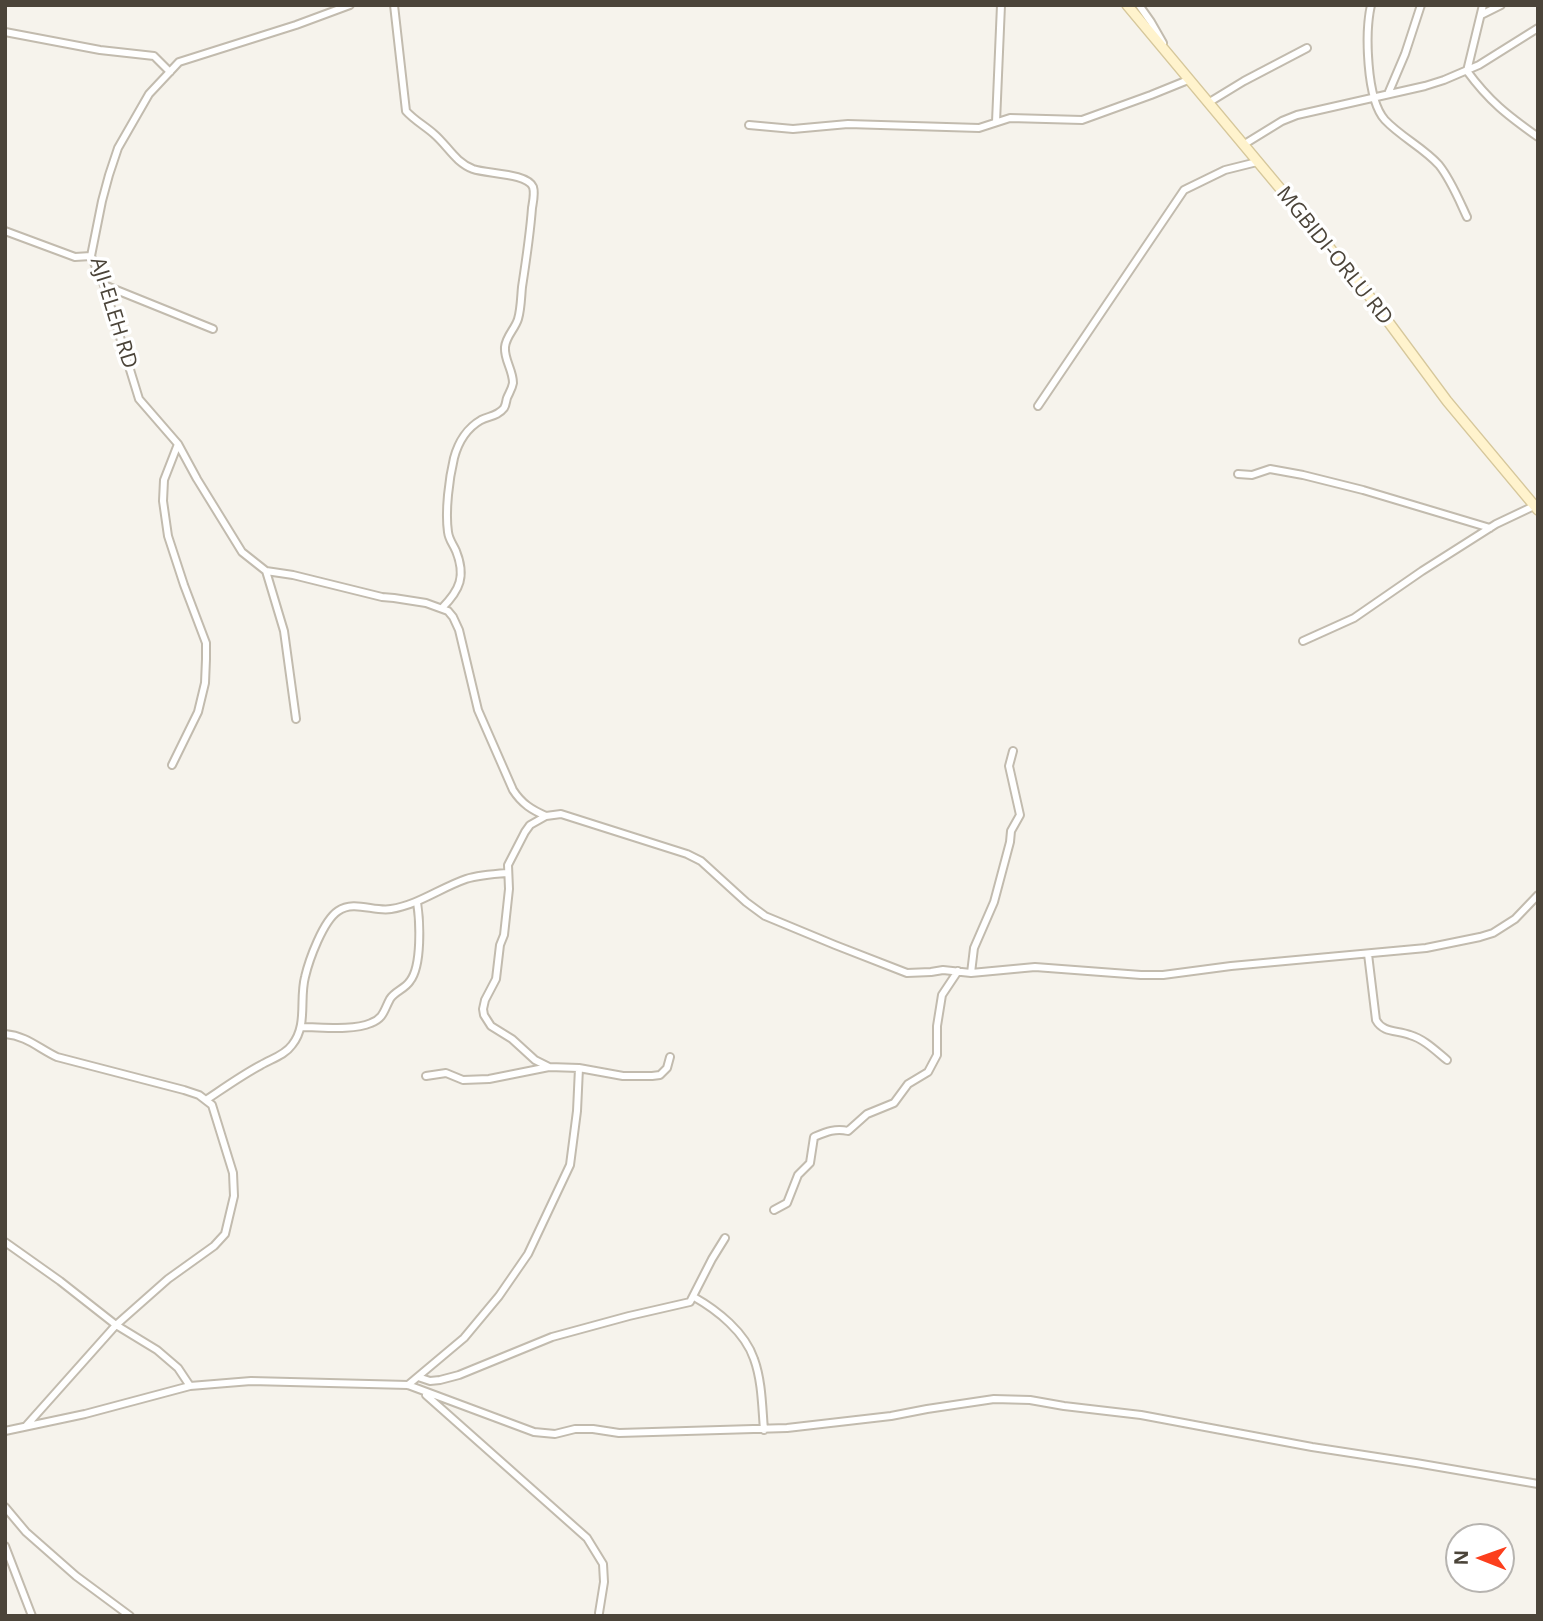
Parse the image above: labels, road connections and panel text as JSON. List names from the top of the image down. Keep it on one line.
{"streets":{"main road":["MGBIDI-ORLU RD"],"street":["AJI-ELEH RD"]},"north":"left"}
